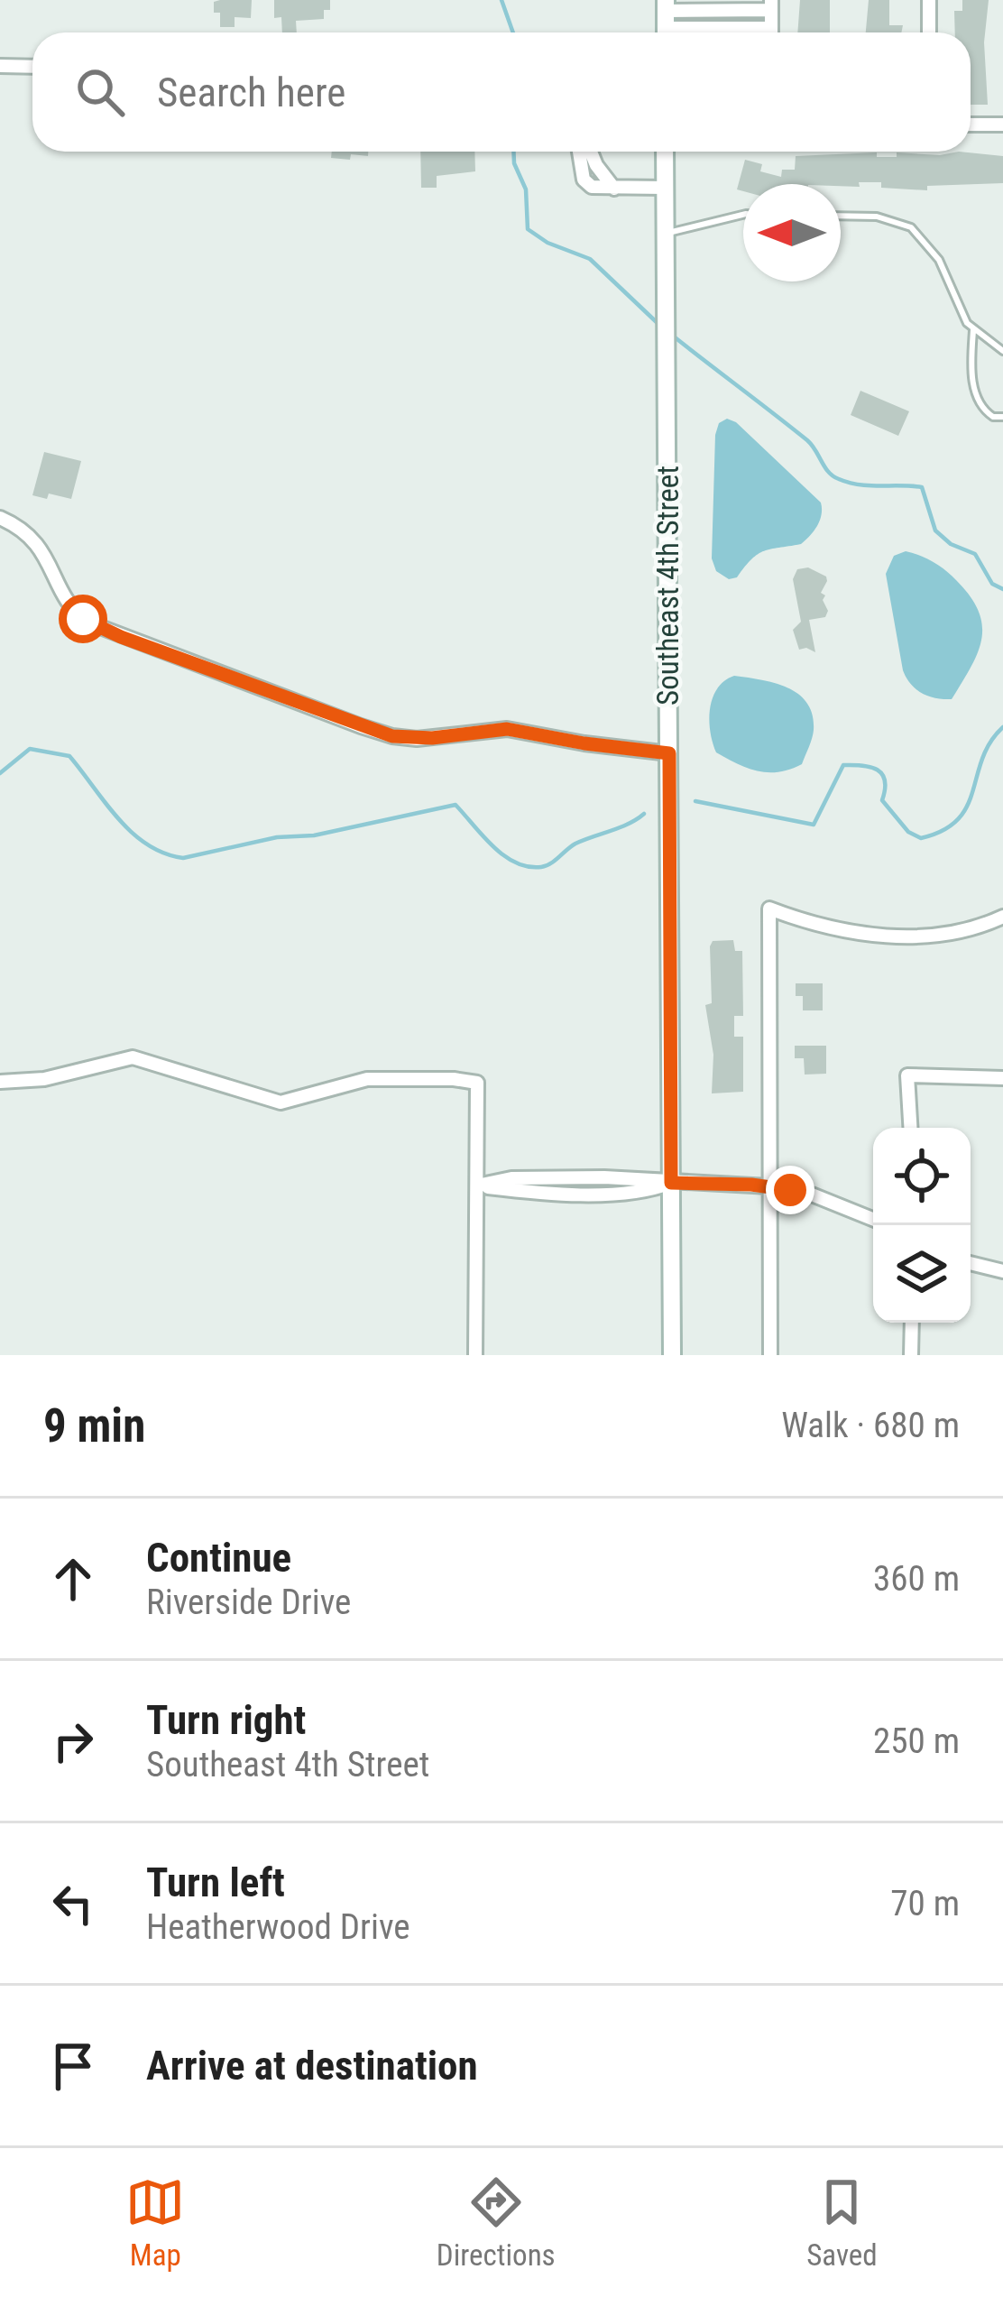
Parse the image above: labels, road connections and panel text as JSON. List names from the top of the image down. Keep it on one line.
{"streets":{"main road":["Southeast 4th Street"]},"north":"left","page":{"search":"Search here","heading":["9 min","Walk · 680 m"],"list":[["Continue","Riverside Drive","360 m"],["Turn right","Southeast 4th Street","250 m"],["Turn left","Heatherwood Drive","70 m"],"Arrive at destination"],"nav":["Map","Directions","Saved"]}}
